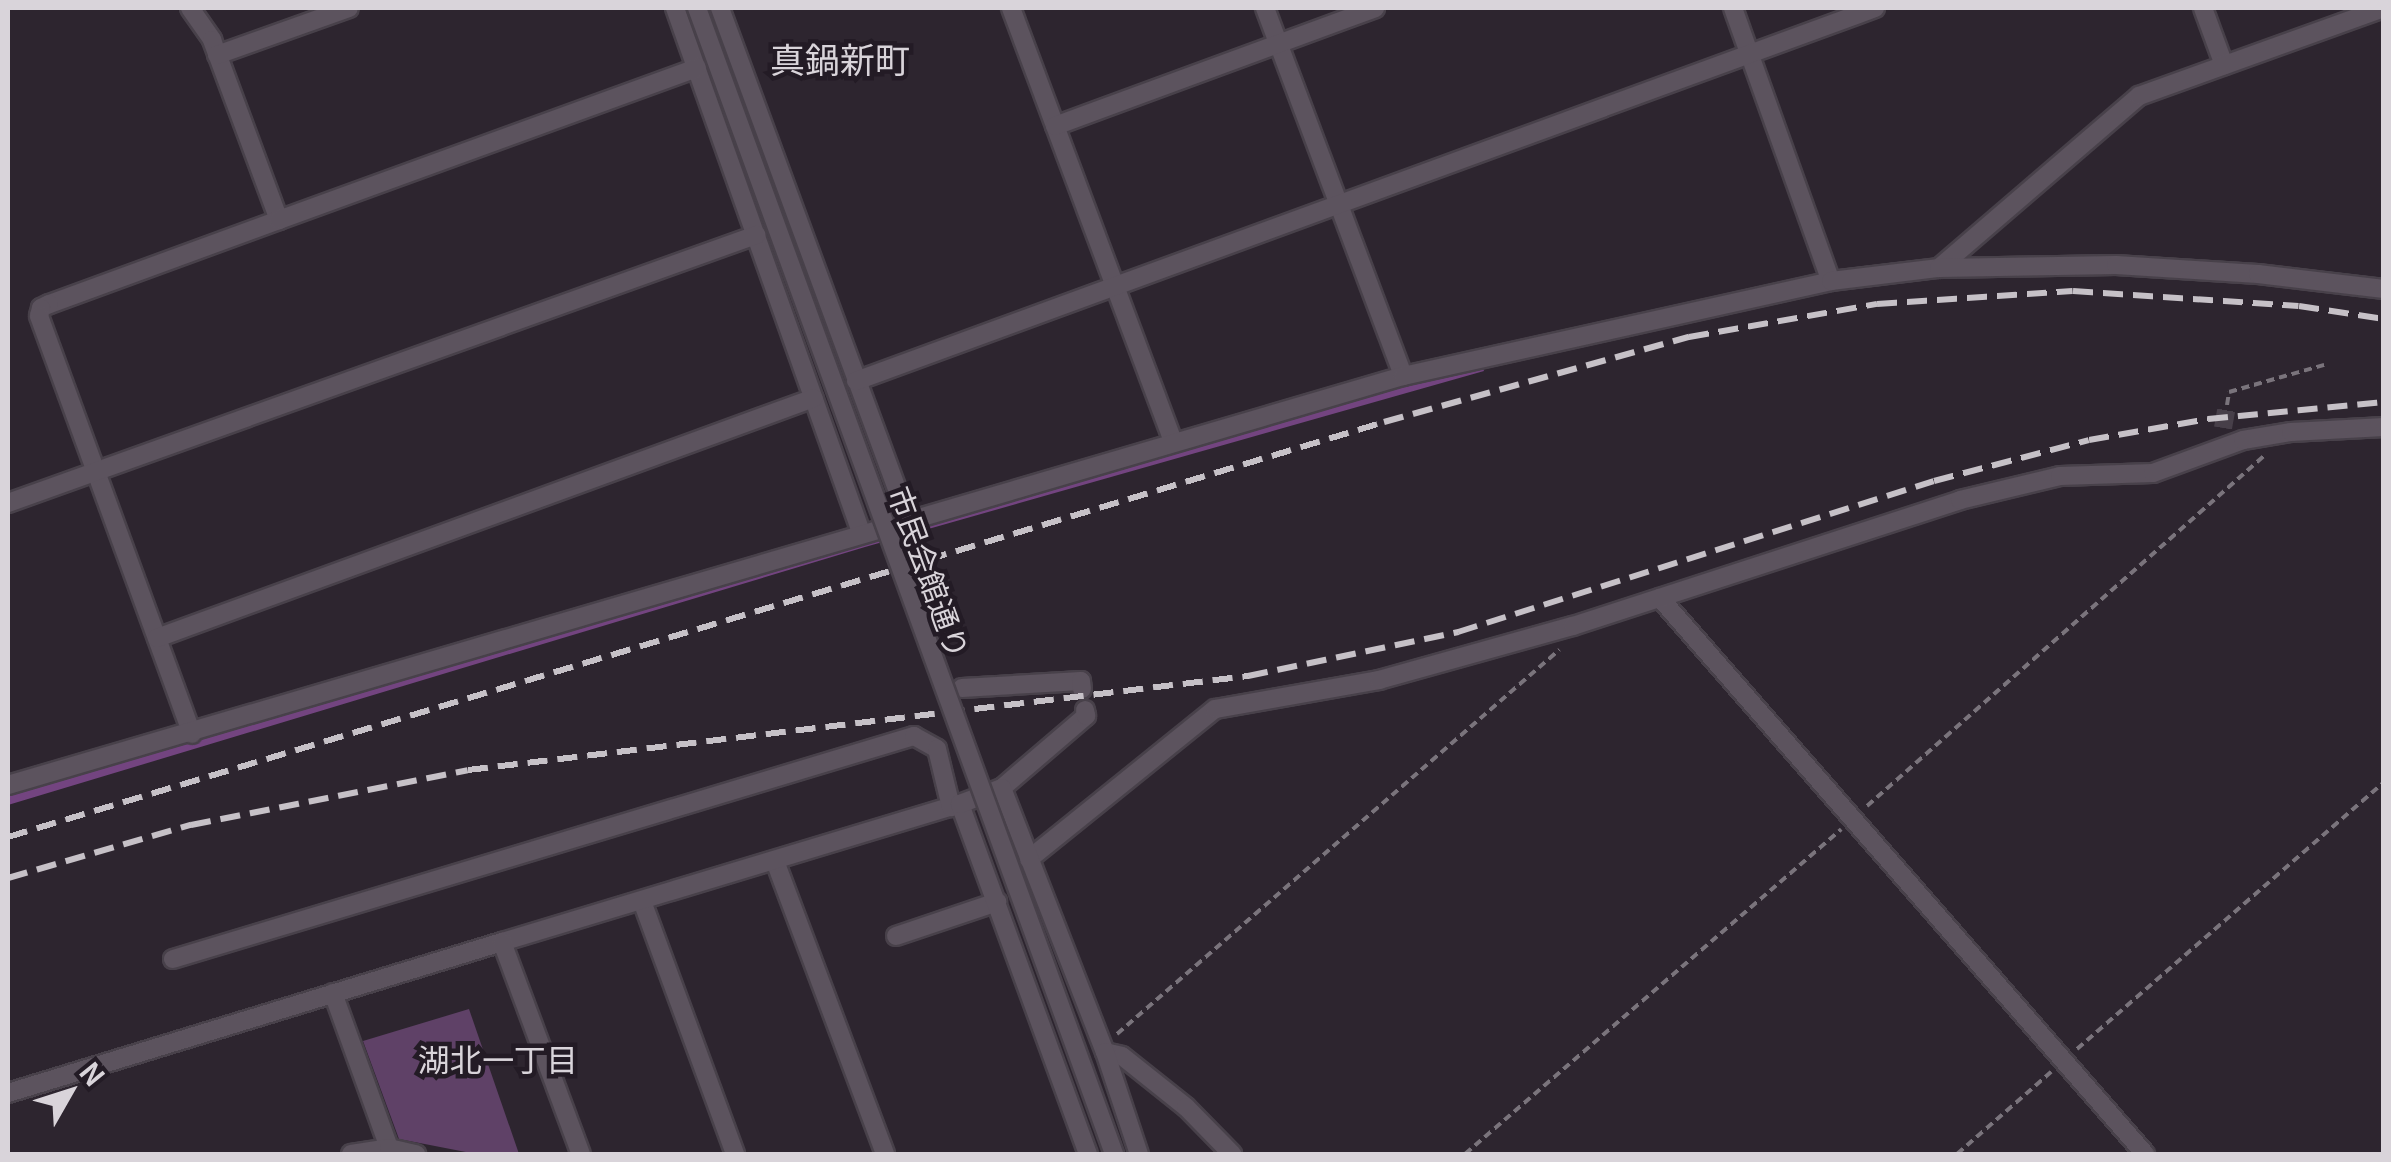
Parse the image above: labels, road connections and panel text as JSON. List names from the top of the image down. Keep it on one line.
{"streets":{"street":["市民会館通り"]},"districts":["真鍋新町","湖北一丁目"],"north":"top right"}
